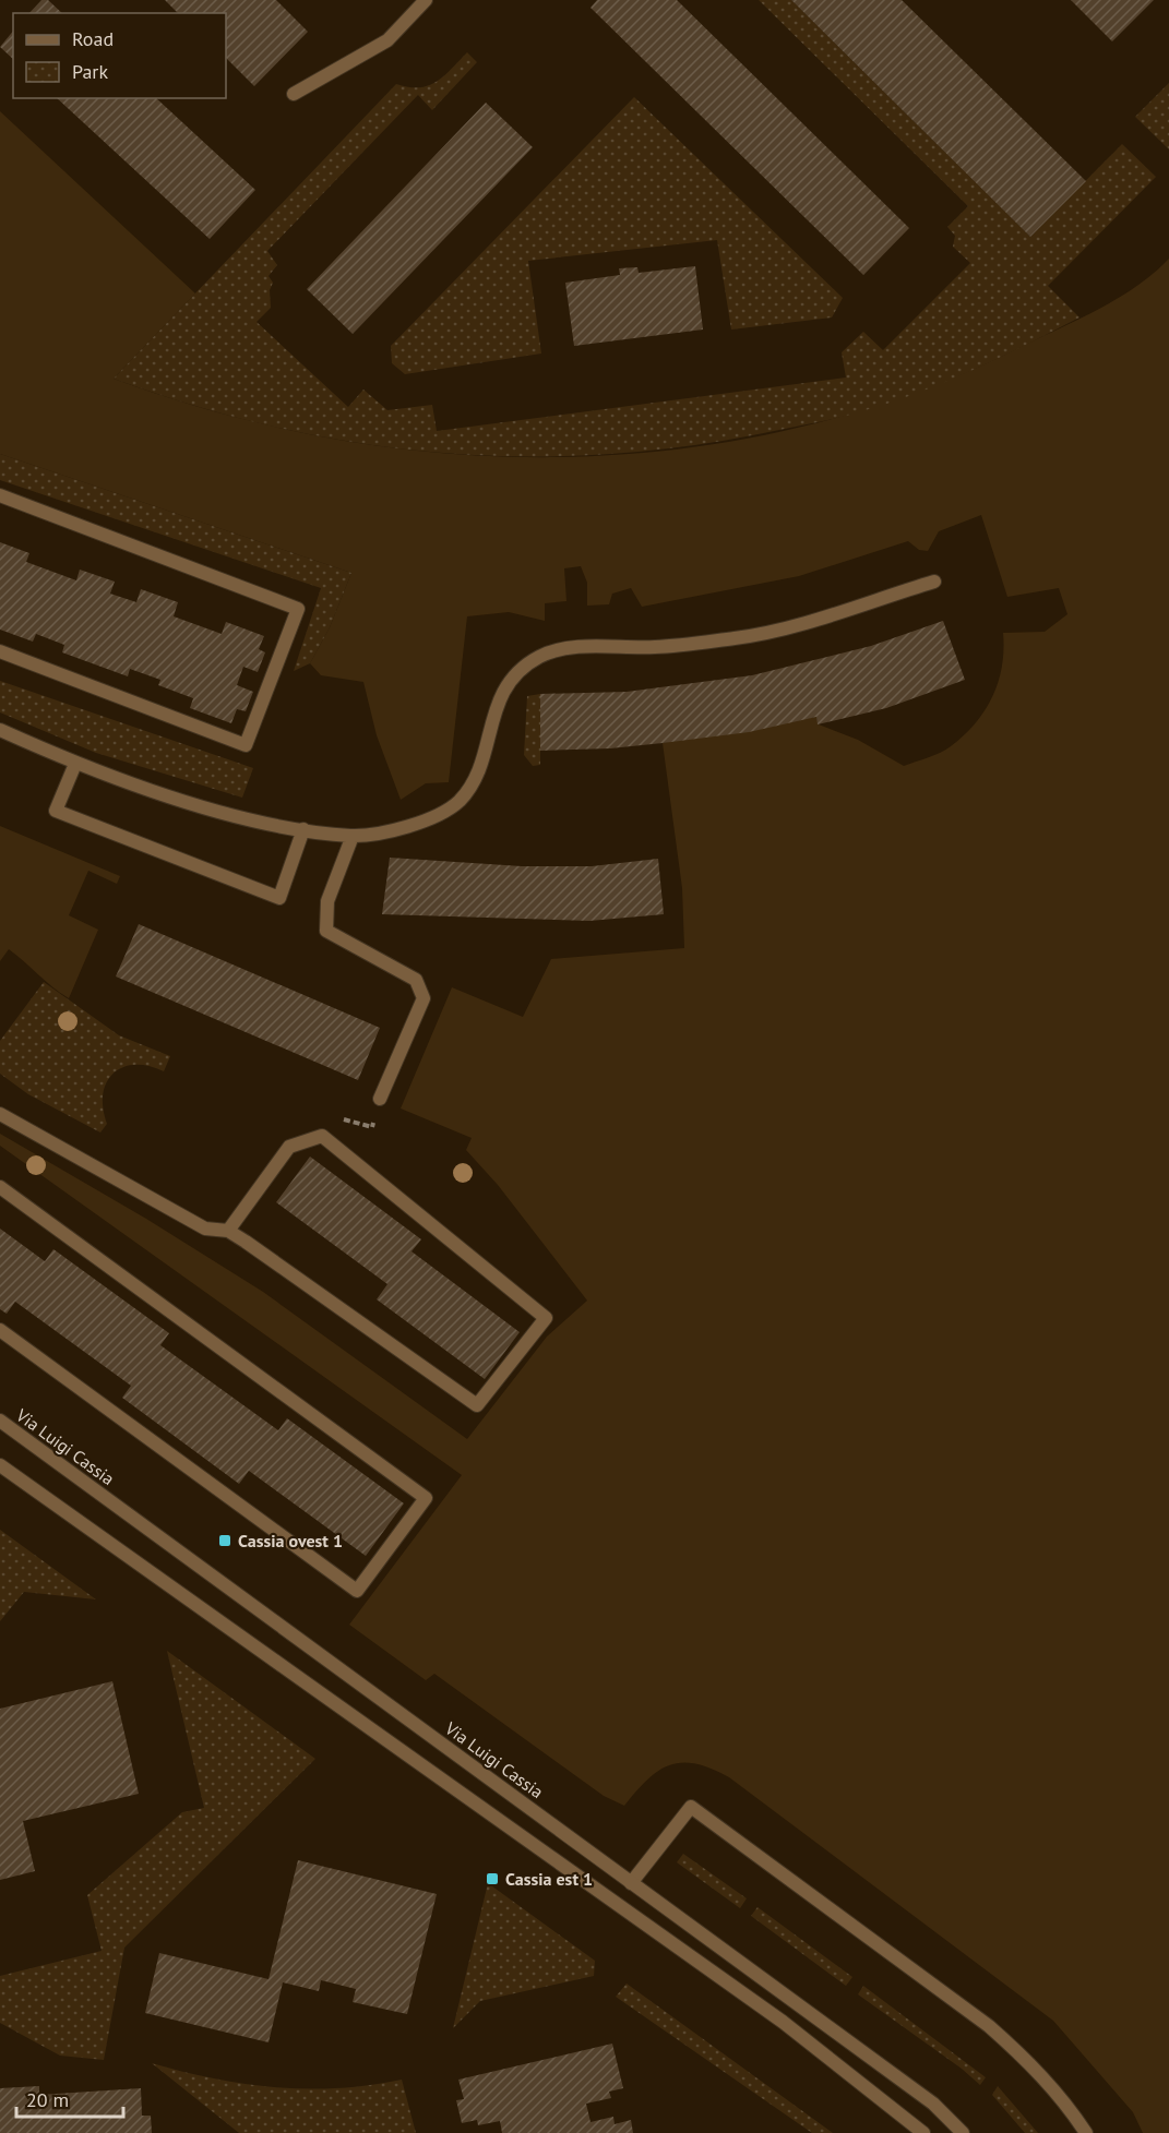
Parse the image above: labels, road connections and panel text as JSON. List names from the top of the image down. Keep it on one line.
{"streets":{"street":["Via Luigi Cassia"]},"places":{"transit":["Cassia ovest 1","Cassia est 1"]},"legend":["Road","Park"],"scale_bar":"20 m"}
